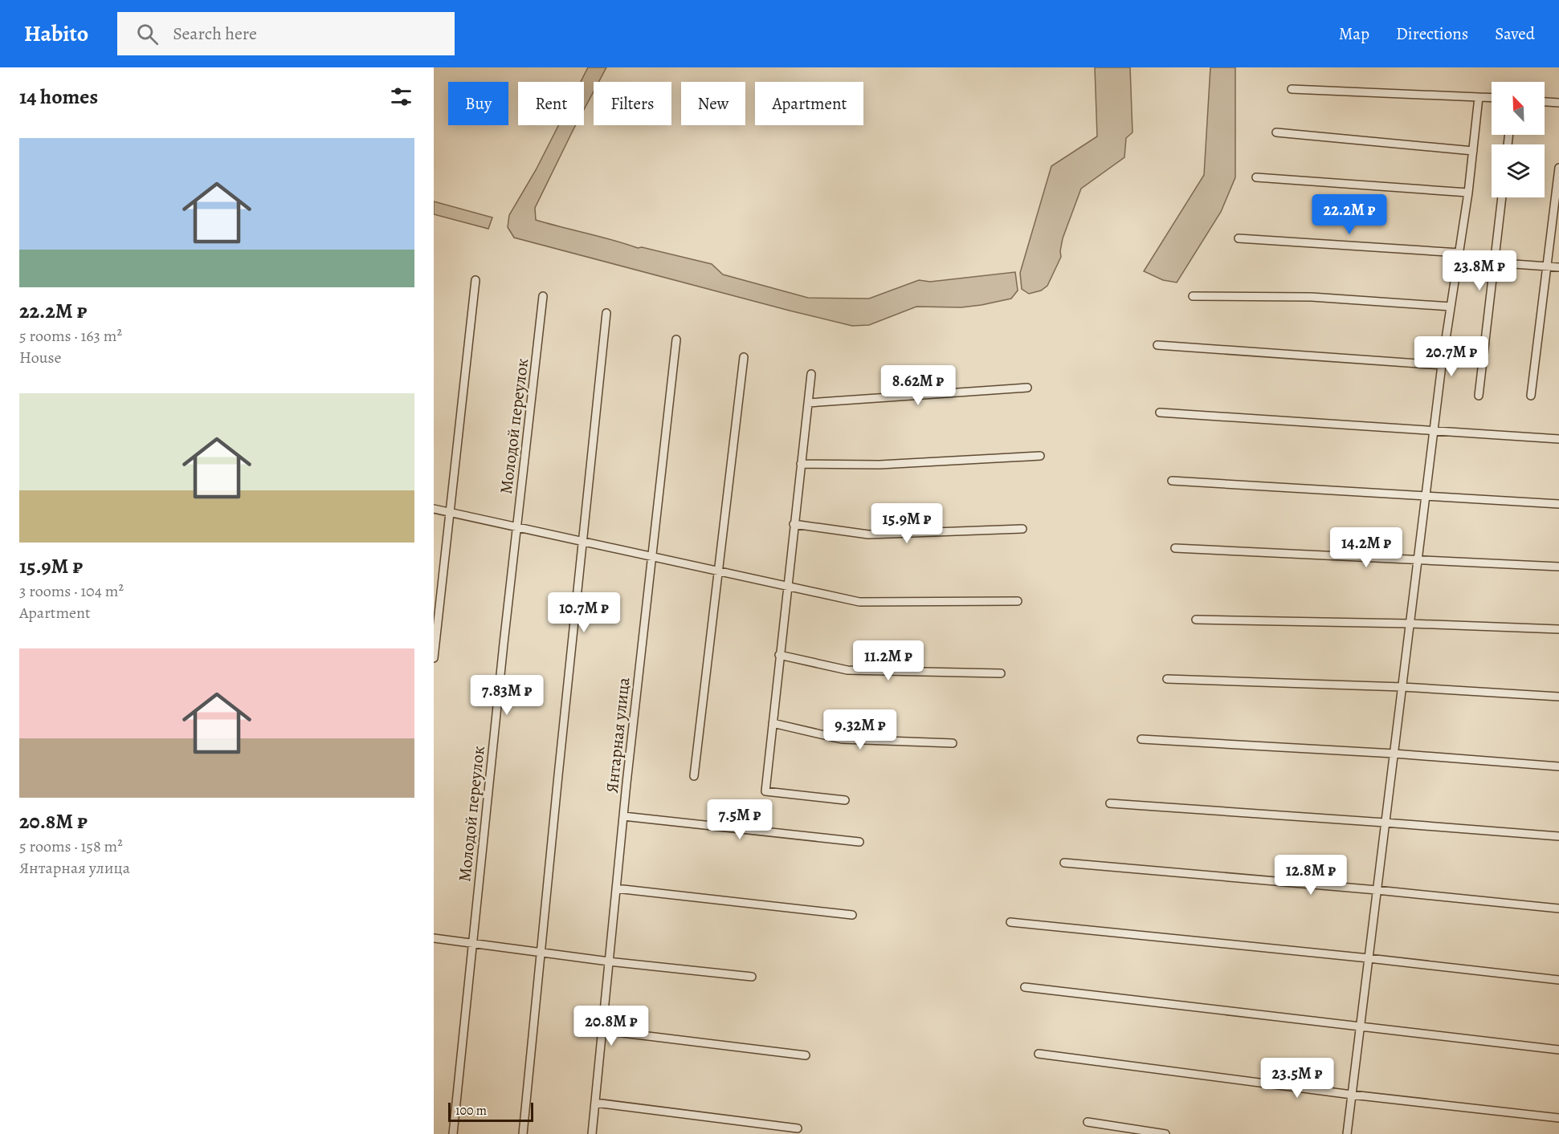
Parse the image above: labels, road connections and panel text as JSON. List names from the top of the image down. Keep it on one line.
{"streets":{"street":["Молодой переулок","Янтарная улица"]},"scale_bar":"100 m","north":"top left","page":{"header":"Habito","search":"Search here","nav":["Map","Directions","Saved"],"heading":"14 homes","chip":["Buy","Rent","Filters","New","Apartment"],"list":[{"name":"22.2M ₽","note":"5 rooms · 163 m² · House"},{"name":"15.9M ₽","note":"3 rooms · 104 m² · Apartment"},{"name":"20.8M ₽","note":"5 rooms · 158 m² · Янтарная улица"}],"price":["22.2M ₽","23.8M ₽","20.7M ₽","8.62M ₽","15.9M ₽","14.2M ₽","10.7M ₽","11.2M ₽","7.83M ₽","9.32M ₽","7.5M ₽","12.8M ₽","20.8M ₽","23.5M ₽"],"scale":"100 m"}}
